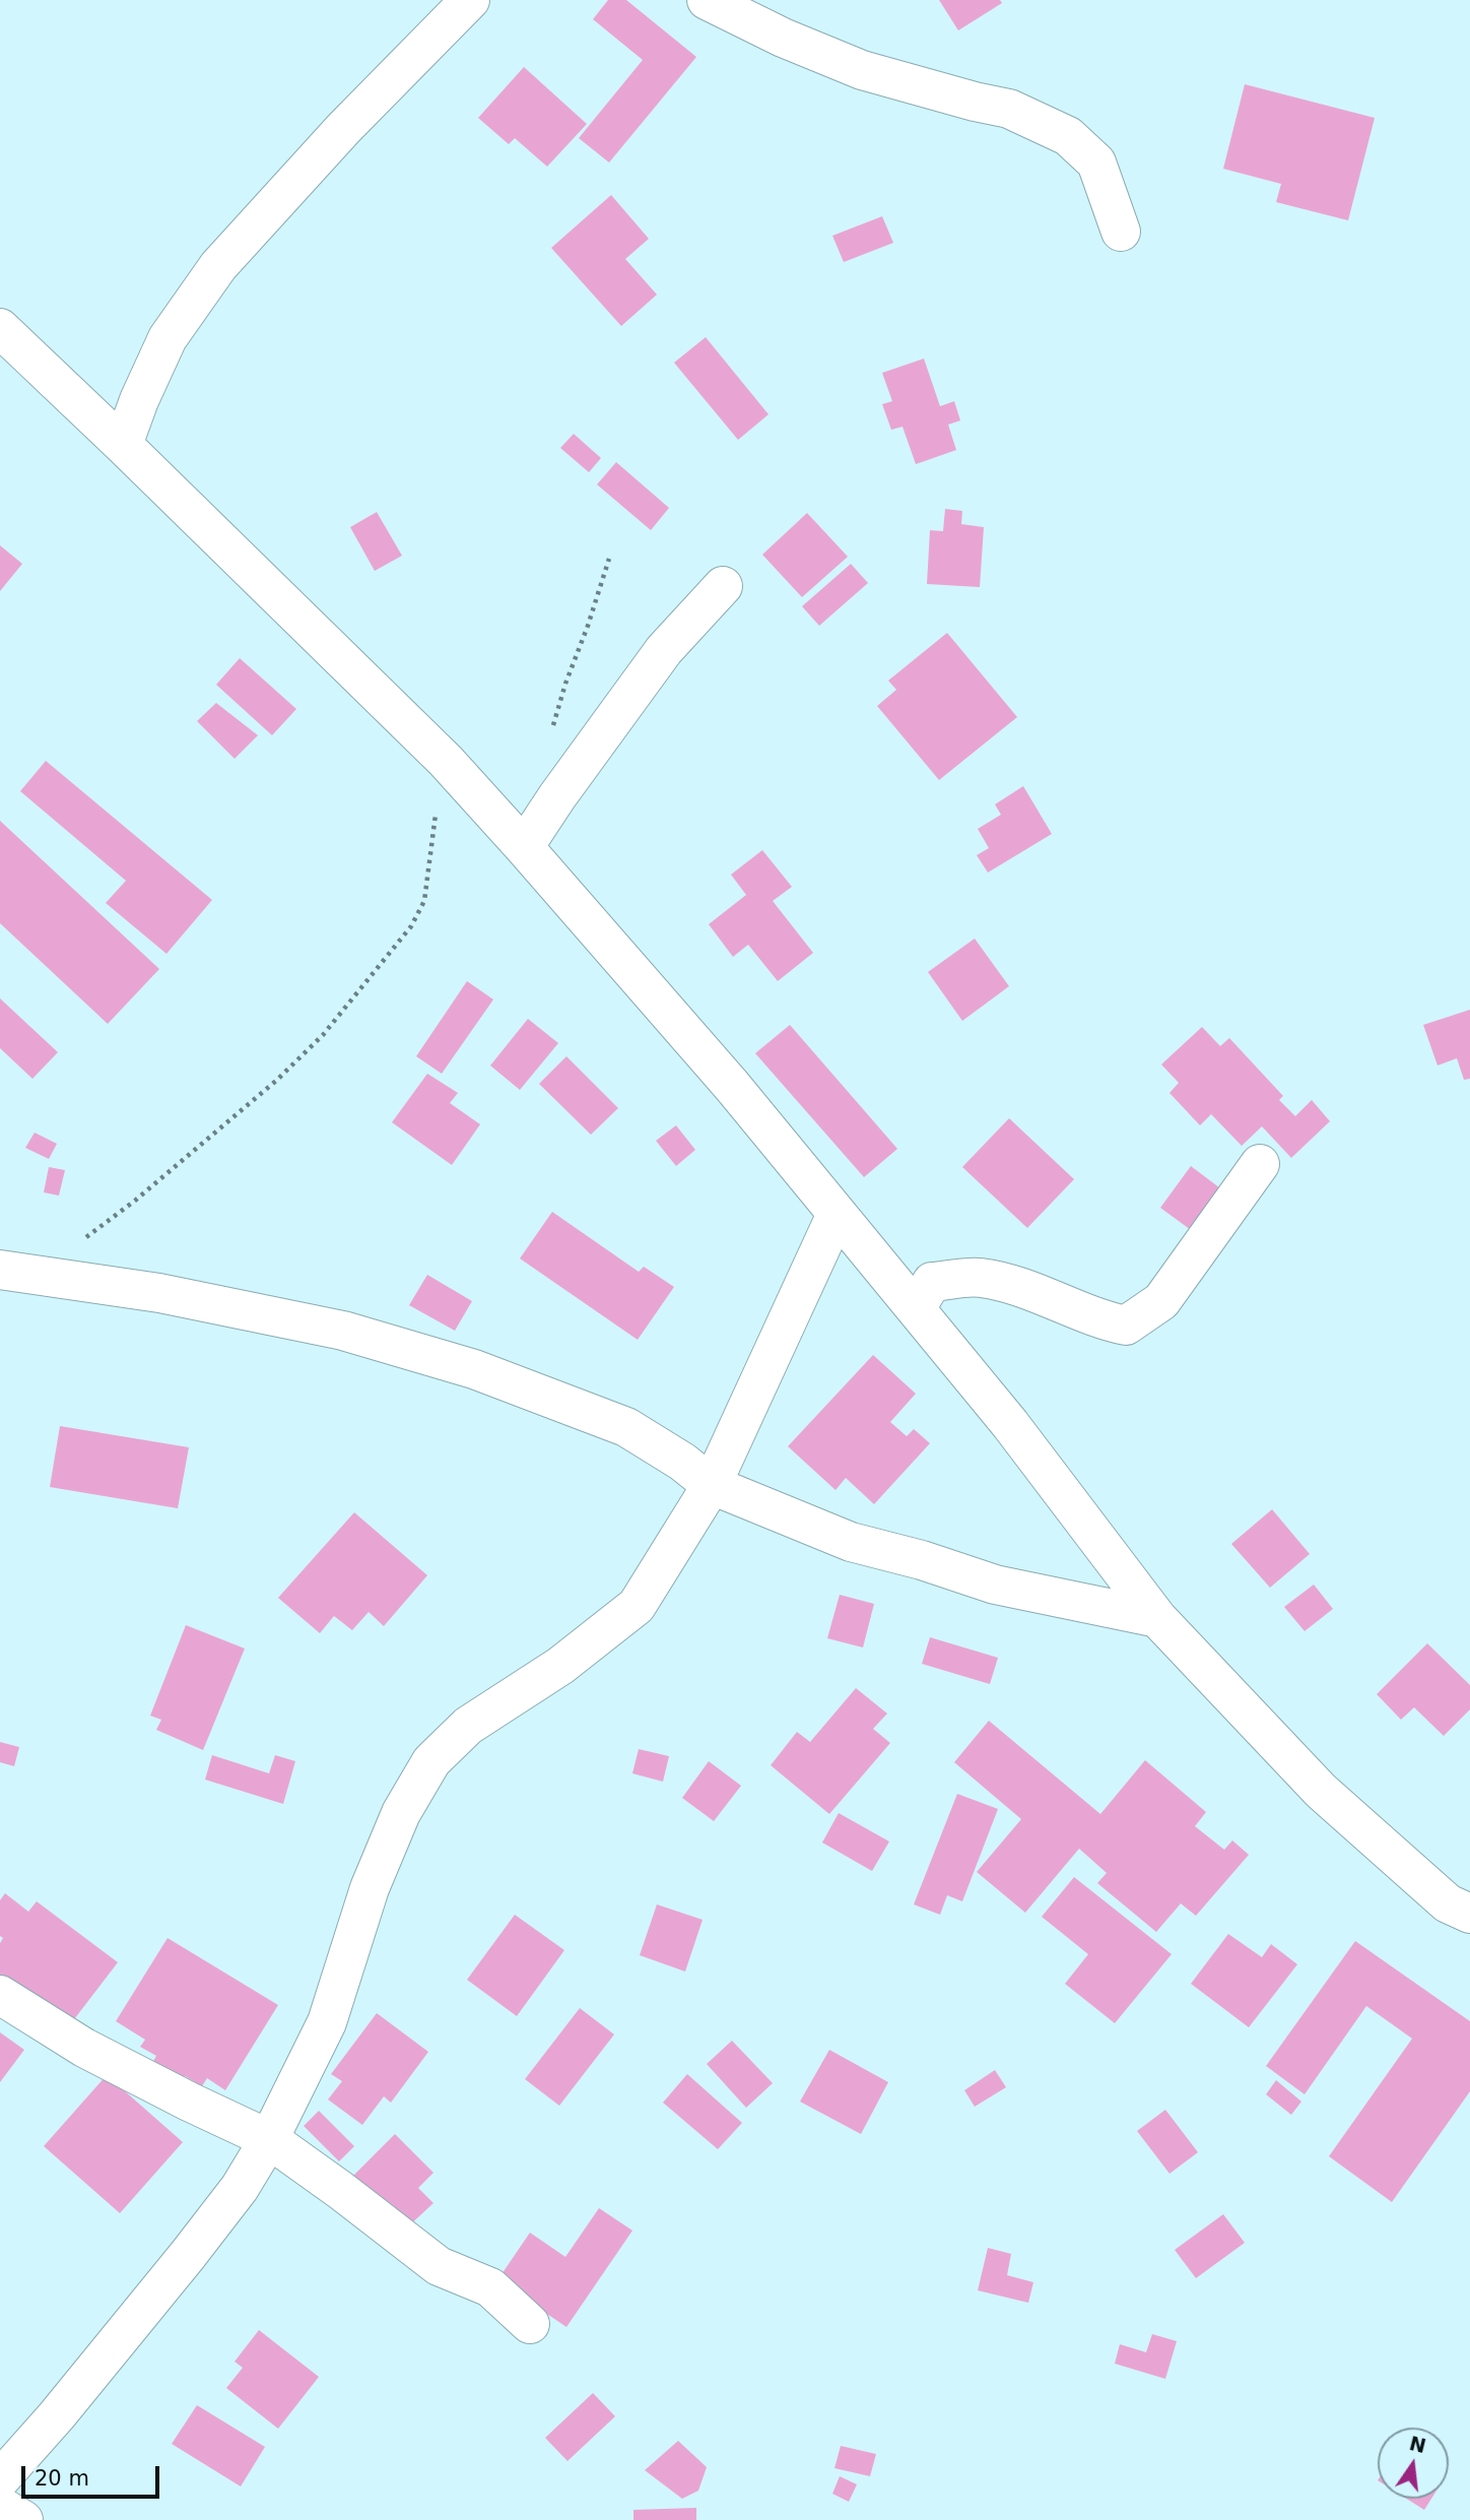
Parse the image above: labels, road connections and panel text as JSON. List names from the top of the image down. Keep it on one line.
{"scale_bar":"20 m","north":"top"}
